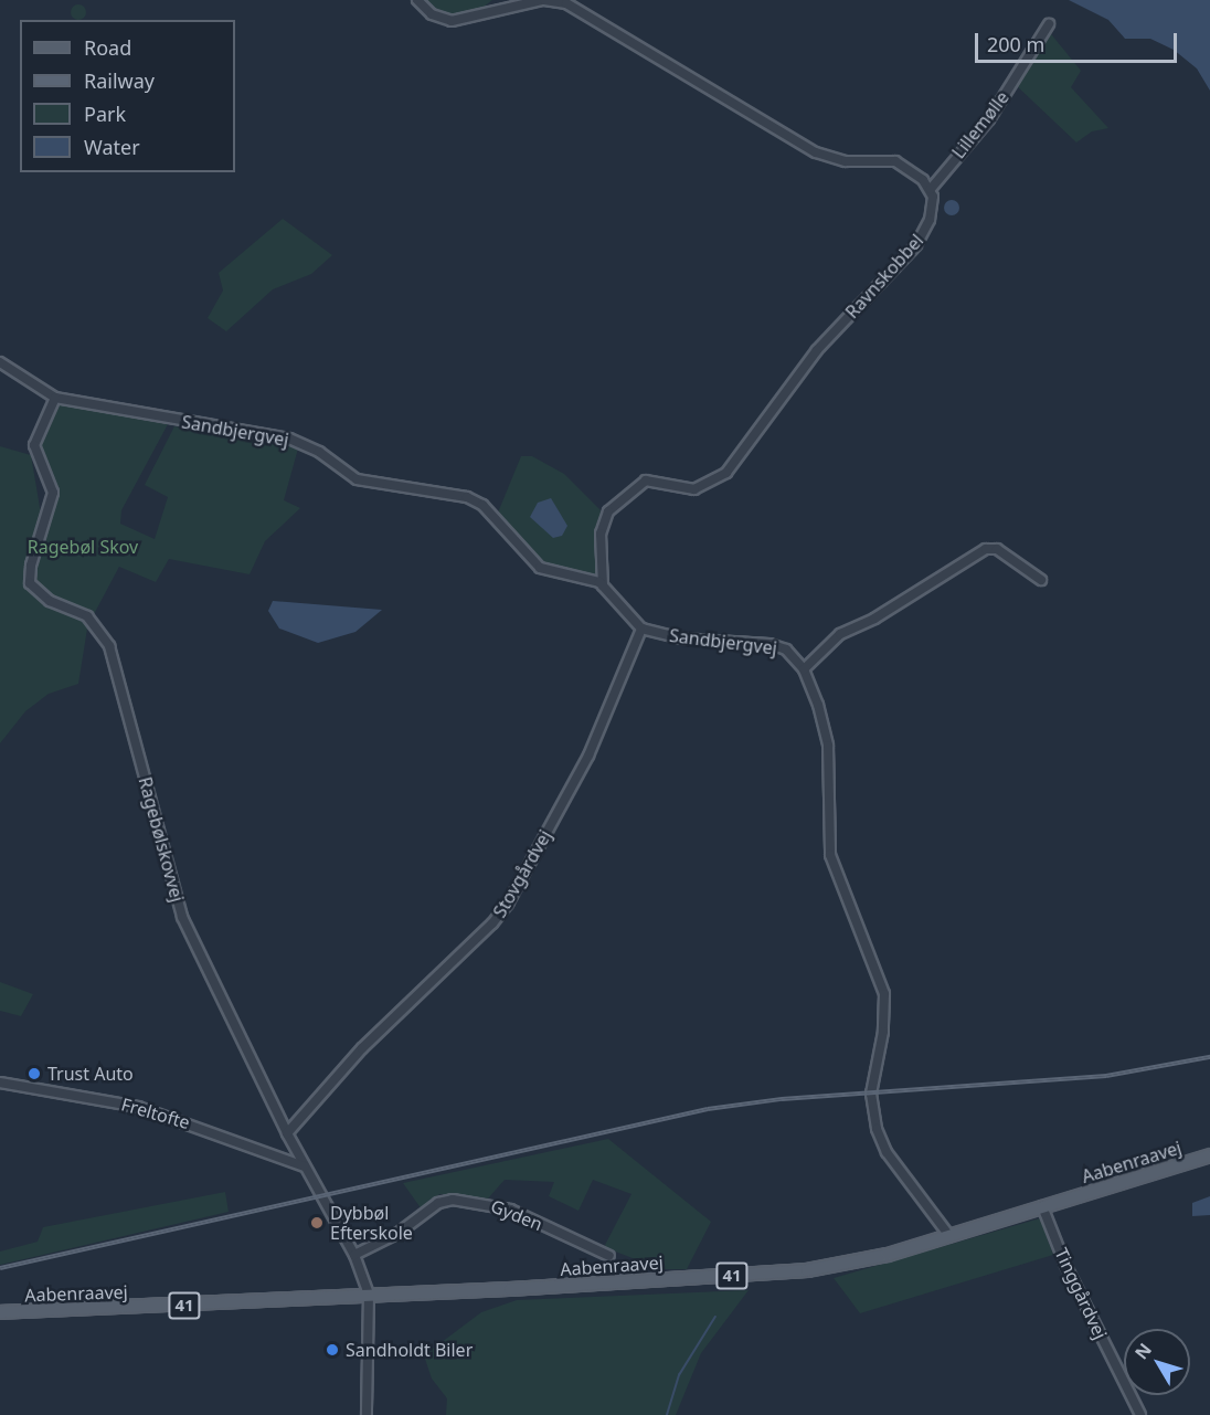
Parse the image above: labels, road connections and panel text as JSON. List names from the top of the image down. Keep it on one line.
{"streets":{"main road":["Aabenraavej","41"],"street":["Lillemølle","Ravnskobbel","Sandbjergvej","Ragebølskovvej","Stovgårdvej","Freltofte","Gyden","Tinggårdvej"]},"crossings":[["Lillemølle","Ravnskobbel"],["Ravnskobbel","Sandbjergvej"],["Sandbjergvej","Ragebølskovvej"],["Sandbjergvej","Stovgårdvej"],["Ragebølskovvej","Stovgårdvej"],["Ragebølskovvej","Freltofte"],["Ragebølskovvej","Aabenraavej"],["Ragebølskovvej","Gyden"],["Aabenraavej","Tinggårdvej"]],"parks":["Ragebøl Skov"],"places":["Trust Auto","Dybbøl Efterskole","Sandholdt Biler"],"legend":["Road","Railway","Park","Water"],"scale_bar":"200 m","north":"top left"}
